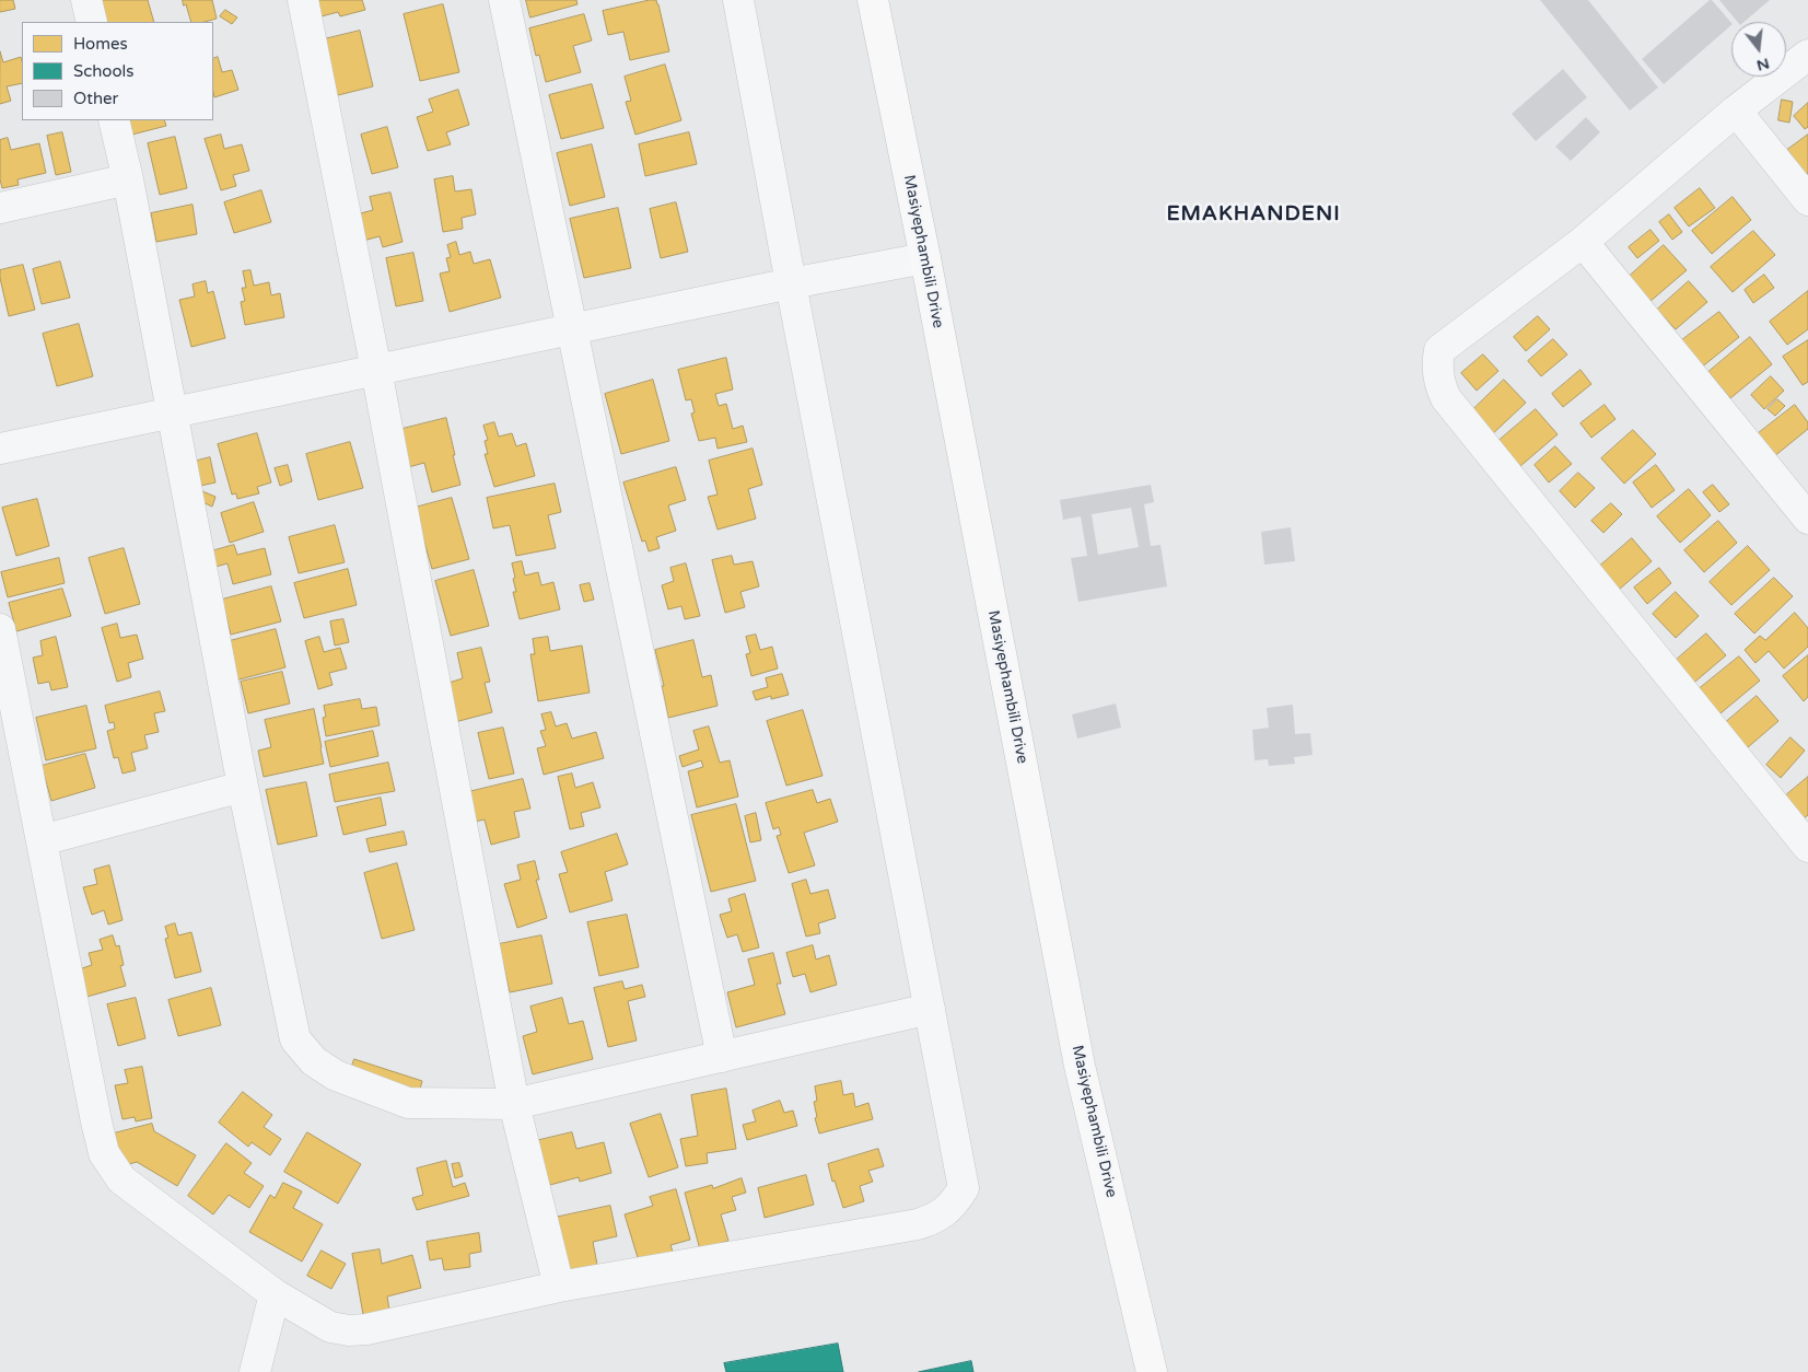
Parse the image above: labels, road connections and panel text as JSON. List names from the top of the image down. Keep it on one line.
{"streets":{"main road":["Masiyephambili Drive"]},"districts":["EMAKHANDENI"],"legend":["Homes","Schools","Other"],"north":"bottom"}
